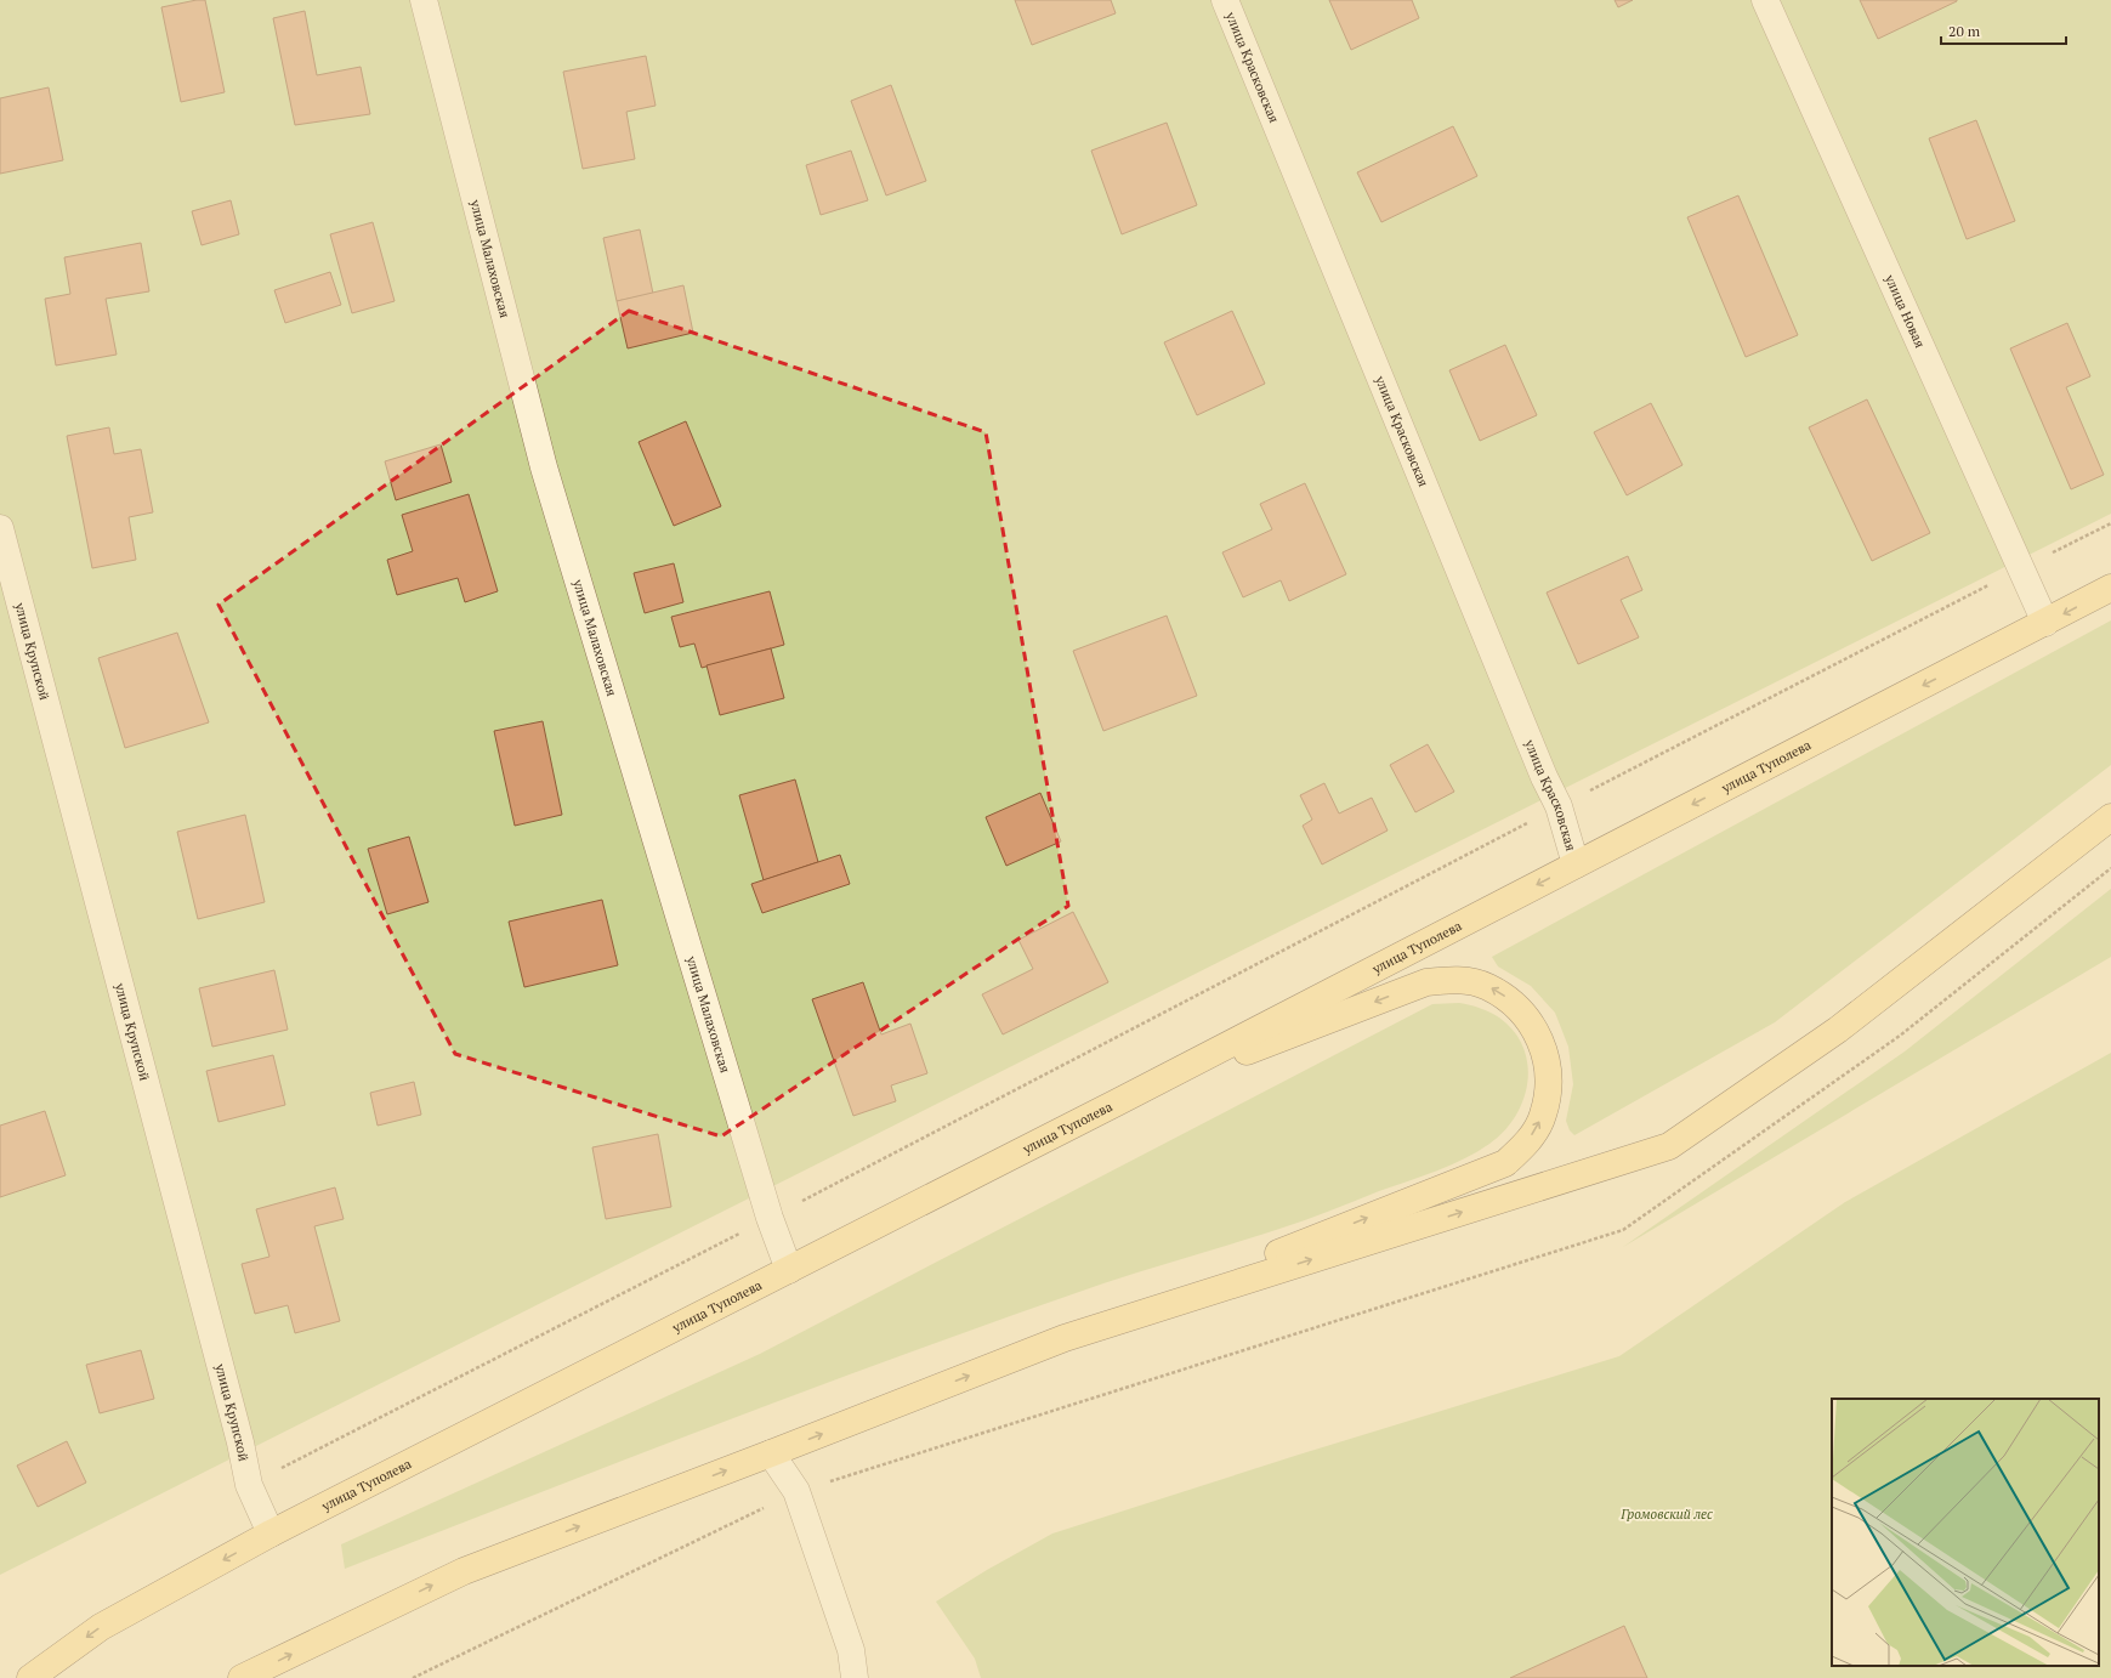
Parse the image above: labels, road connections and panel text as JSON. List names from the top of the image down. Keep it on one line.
{"streets":{"main road":["улица Туполева"],"street":["улица Красковская","улица Малаховская","улица Новая","улица Крупской"]},"crossings":[["улица Красковская","улица Туполева"],["улица Малаховская","улица Туполева"],["улица Новая","улица Туполева"],["улица Крупской","улица Туполева"]],"parks":["Громовский лес"],"scale_bar":"20 m"}
